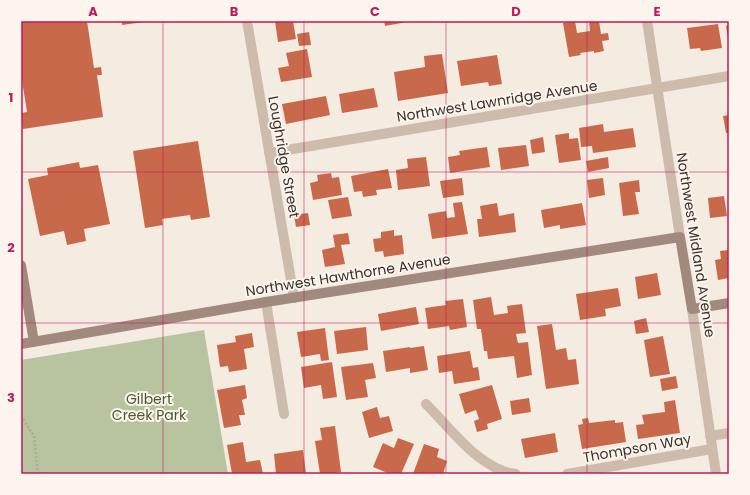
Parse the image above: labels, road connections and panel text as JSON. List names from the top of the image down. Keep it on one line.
{"streets":{"street":["Northwest Lawnridge Avenue","Loughridge Street","Northwest Midland Avenue","Northwest Hawthorne Avenue","Thompson Way"]},"crossings":[["Northwest Lawnridge Avenue","Loughridge Street"],["Northwest Lawnridge Avenue","Northwest Midland Avenue"],["Loughridge Street","Northwest Hawthorne Avenue"],["Northwest Midland Avenue","Northwest Hawthorne Avenue"],["Northwest Midland Avenue","Thompson Way"]],"parks":["Gilbert Creek Park"],"grid":{"columns":["A","B","C","D","E"],"rows":["1","2","3"]}}
